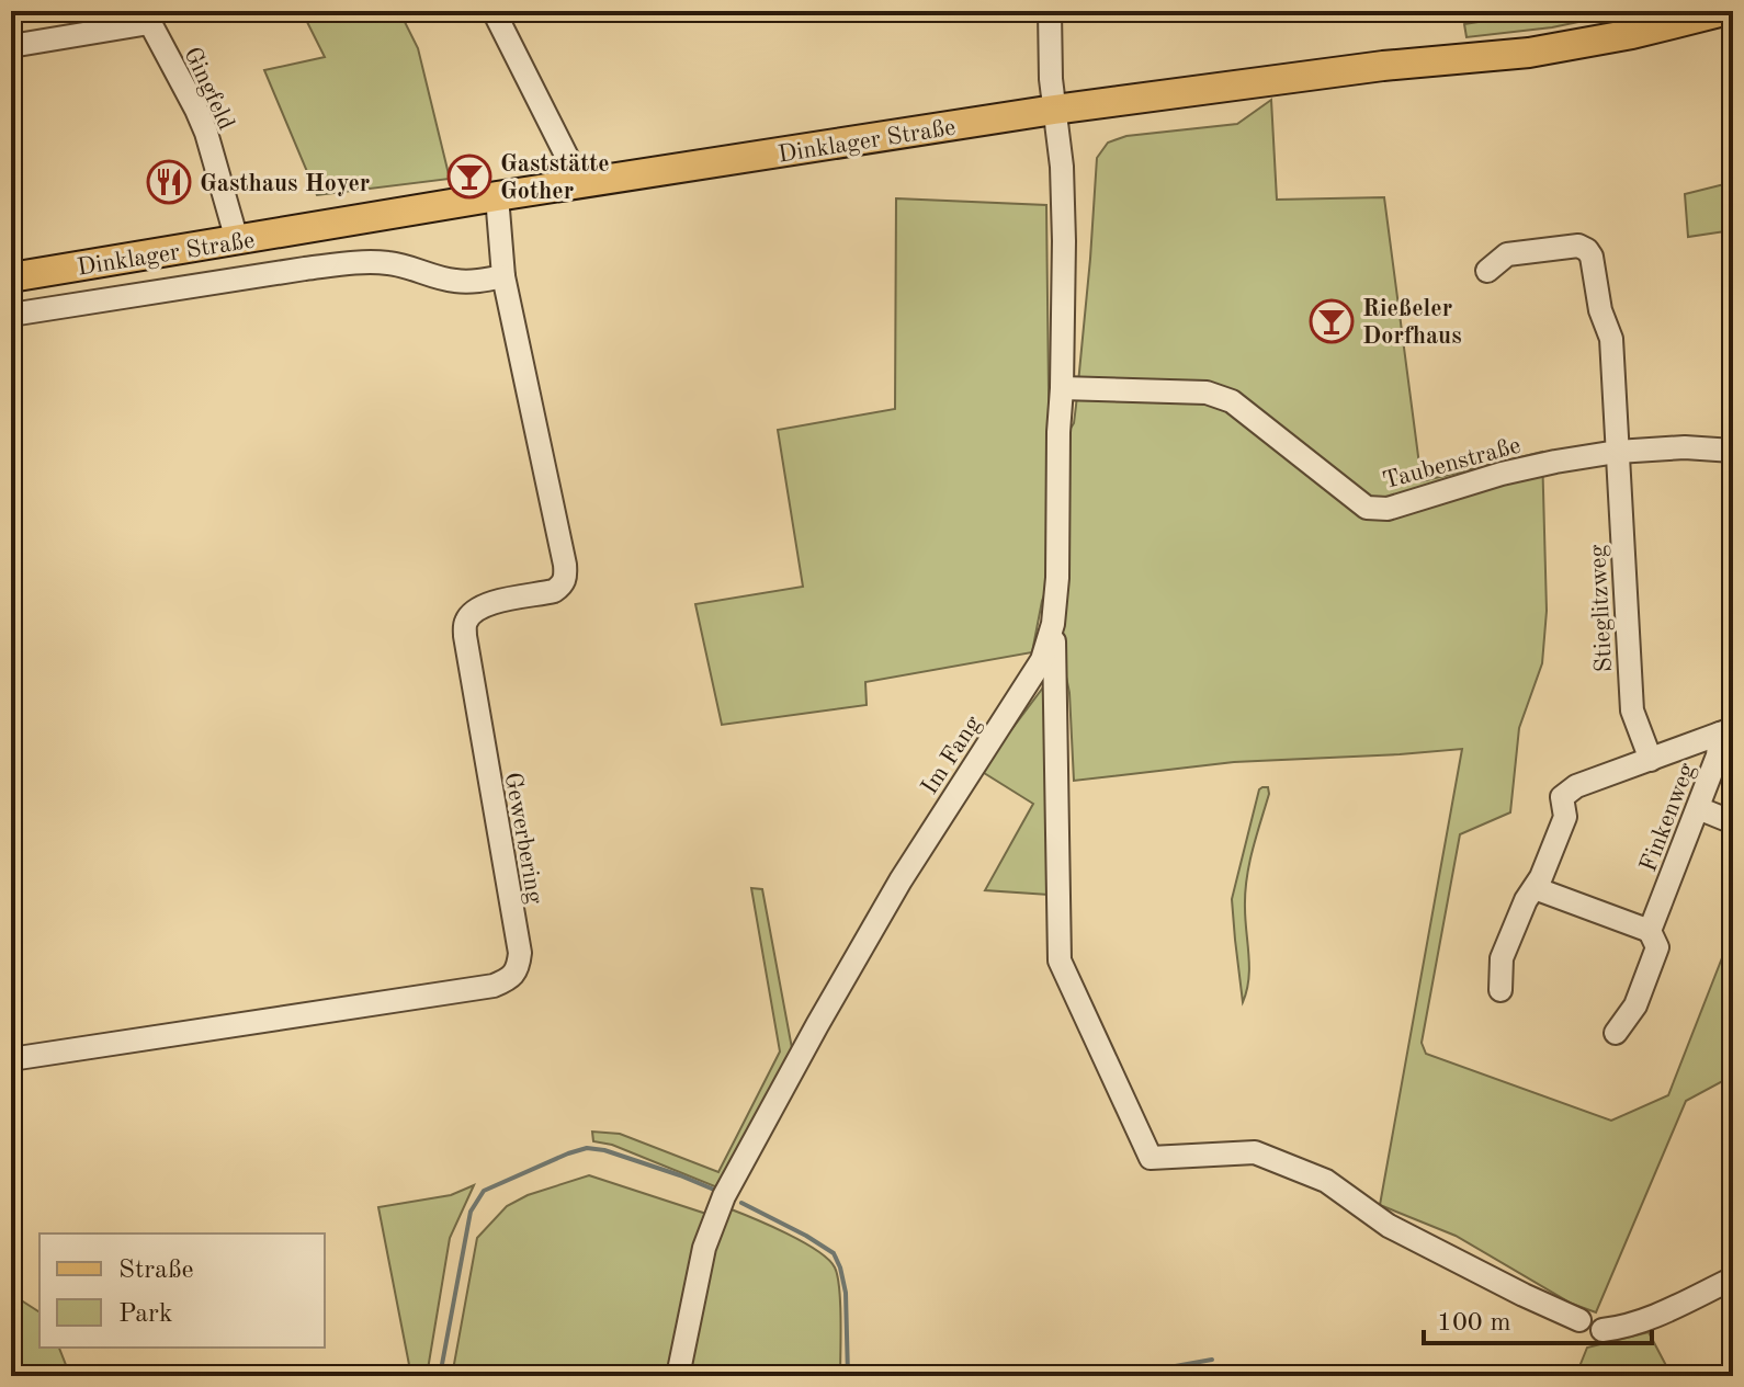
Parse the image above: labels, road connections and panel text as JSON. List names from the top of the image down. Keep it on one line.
{"streets":{"main road":["Dinklager Straße"],"street":["Gingfeld","Taubenstraße","Stieglitzweg","Im Fang","Finkenweg","Gewerbering"]},"crossings":[["Gingfeld","Dinklager Straße"],["Dinklager Straße","Im Fang"],["Dinklager Straße","Gewerbering"],["Taubenstraße","Stieglitzweg"],["Taubenstraße","Im Fang"]],"places":{"bar":["Gaststätte Gother","Rießeler Dorfhaus"],"restaurant":["Gasthaus Hoyer"]},"legend":["Straße","Park"],"scale_bar":"100 m"}
